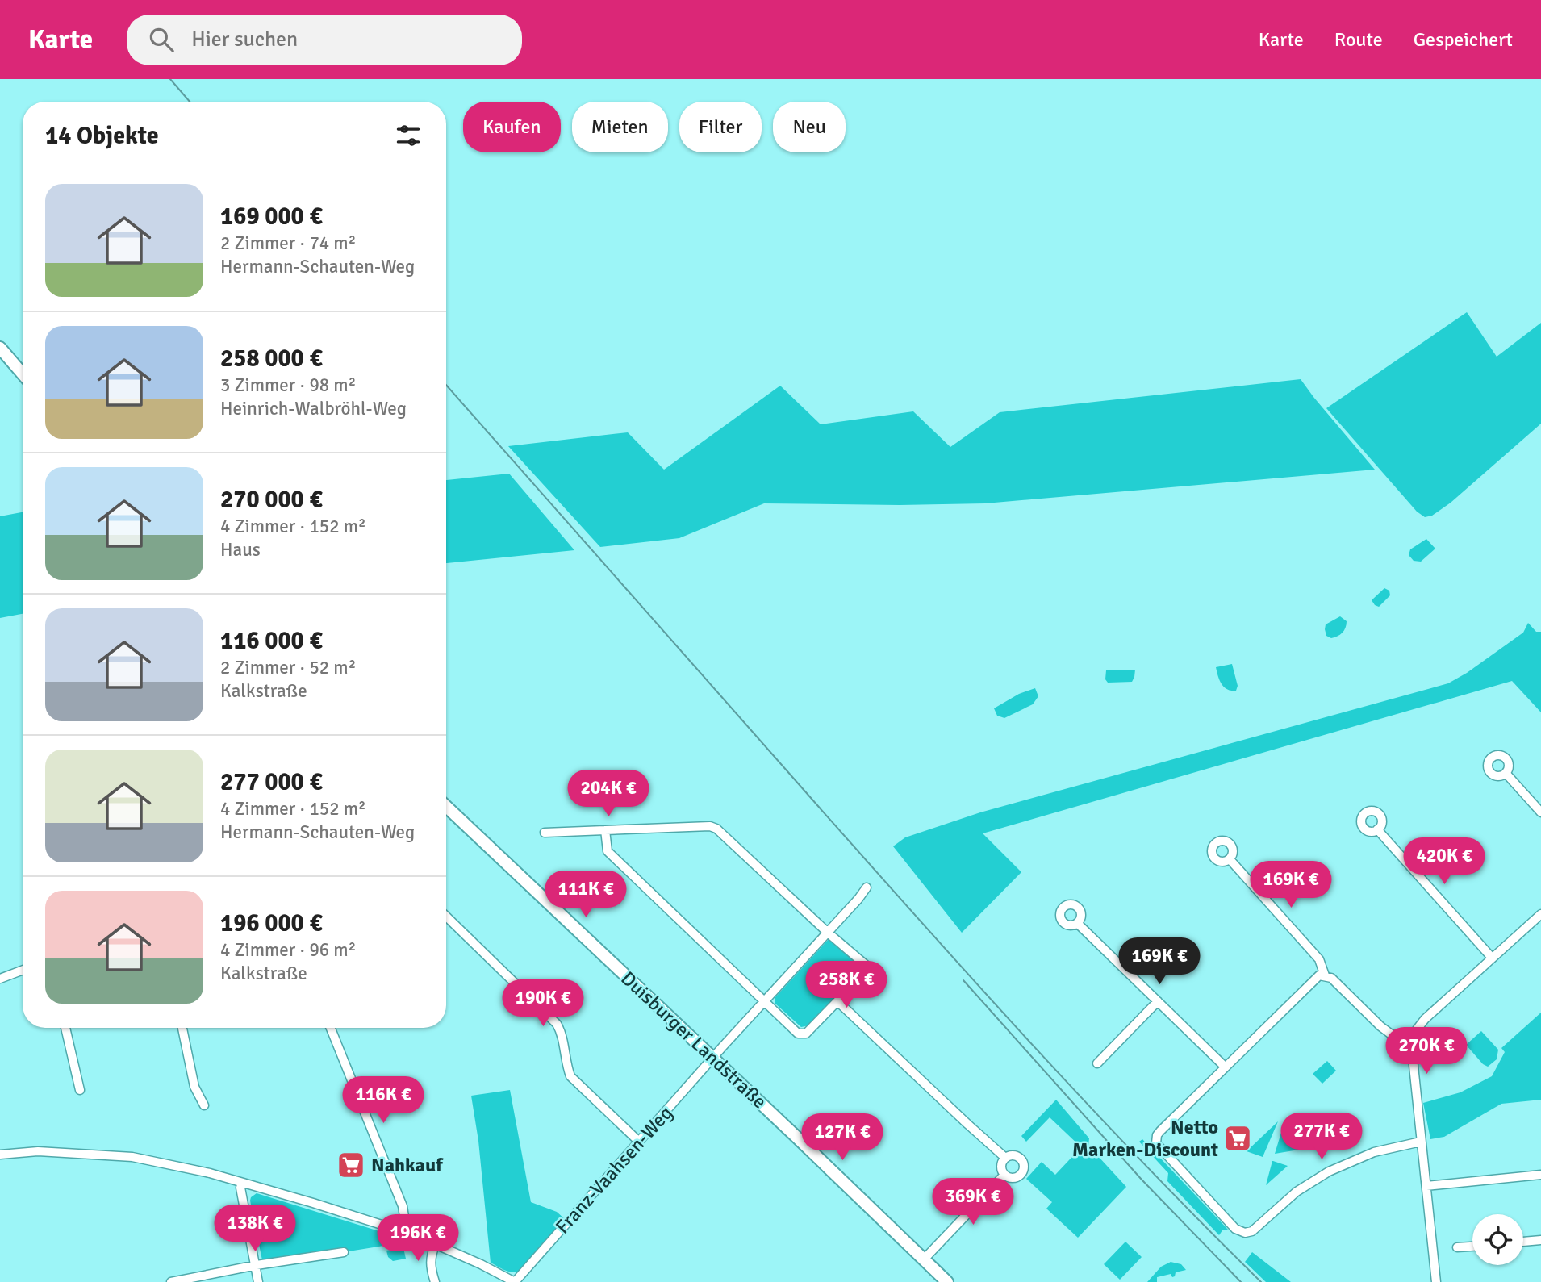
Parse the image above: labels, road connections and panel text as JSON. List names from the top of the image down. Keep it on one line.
{"streets":{"main road":["Duisburger Landstraße"],"street":["Franz-Vaahsen-Weg"]},"crossings":[["Duisburger Landstraße","Franz-Vaahsen-Weg"]],"places":{"supermarket":["Netto Marken-Discount","Nahkauf"]},"page":{"header":"Karte","search":"Hier suchen","nav":["Karte","Route","Gespeichert"],"chip":["Kaufen","Mieten","Filter","Neu"],"heading":"14 Objekte","list":[{"name":"169 000 €","note":"2 Zimmer · 74 m² · Hermann-Schauten-Weg"},{"name":"258 000 €","note":"3 Zimmer · 98 m² · Heinrich-Walbröhl-Weg"},{"name":"270 000 €","note":"4 Zimmer · 152 m² · Haus"},{"name":"116 000 €","note":"2 Zimmer · 52 m² · Kalkstraße"},{"name":"277 000 €","note":"4 Zimmer · 152 m² · Hermann-Schauten-Weg"},{"name":"196 000 €","note":"4 Zimmer · 96 m² · Kalkstraße"}],"price":["204K €","420K €","169K €","111K €","169K €","258K €","190K €","270K €","116K €","277K €","127K €","369K €","138K €","196K €"]}}
